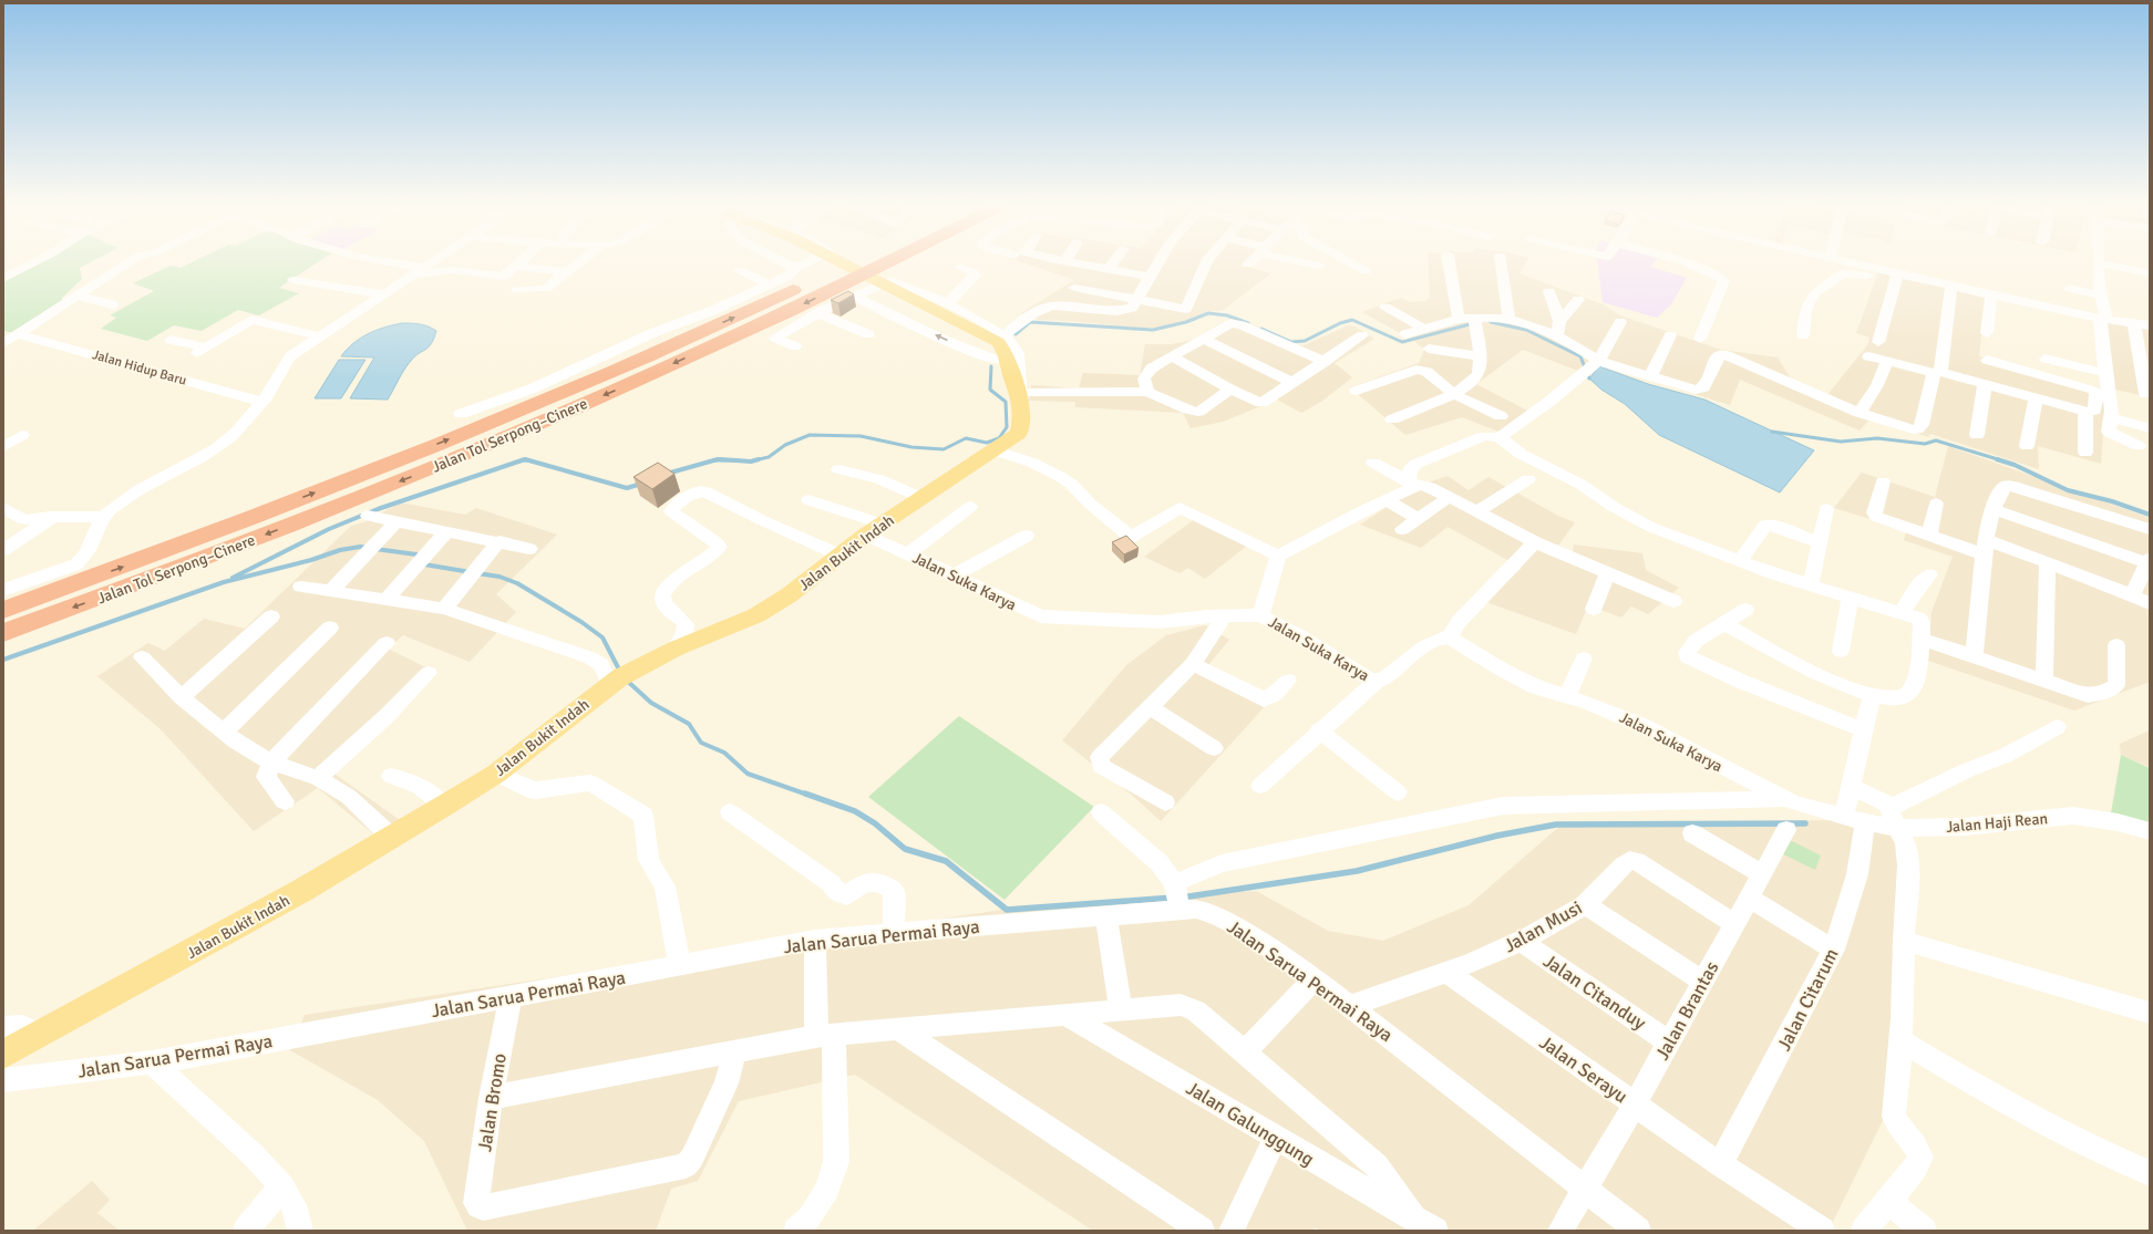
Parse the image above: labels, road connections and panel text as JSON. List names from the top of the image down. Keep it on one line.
{"streets":{"highway":["Jalan Tol Serpong–Cinere"],"main road":["Jalan Bukit Indah"],"street":["Jalan Hidup Baru","Jalan Suka Karya","Jalan Haji Rean","Jalan Musi","Jalan Sarua Permai Raya","Jalan Citanduy","Jalan Citarum","Jalan Brantas","Jalan Serayu","Jalan Bromo","Jalan Galunggung"]},"crossings":[["Jalan Bukit Indah","Jalan Suka Karya"],["Jalan Suka Karya","Jalan Haji Rean"],["Jalan Haji Rean","Jalan Citarum"],["Jalan Musi","Jalan Sarua Permai Raya"],["Jalan Musi","Jalan Citanduy"],["Jalan Musi","Jalan Brantas"],["Jalan Musi","Jalan Serayu"],["Jalan Sarua Permai Raya","Jalan Brantas"],["Jalan Sarua Permai Raya","Jalan Bromo"],["Jalan Citanduy","Jalan Brantas"],["Jalan Citarum","Jalan Serayu"],["Jalan Brantas","Jalan Serayu"]]}
